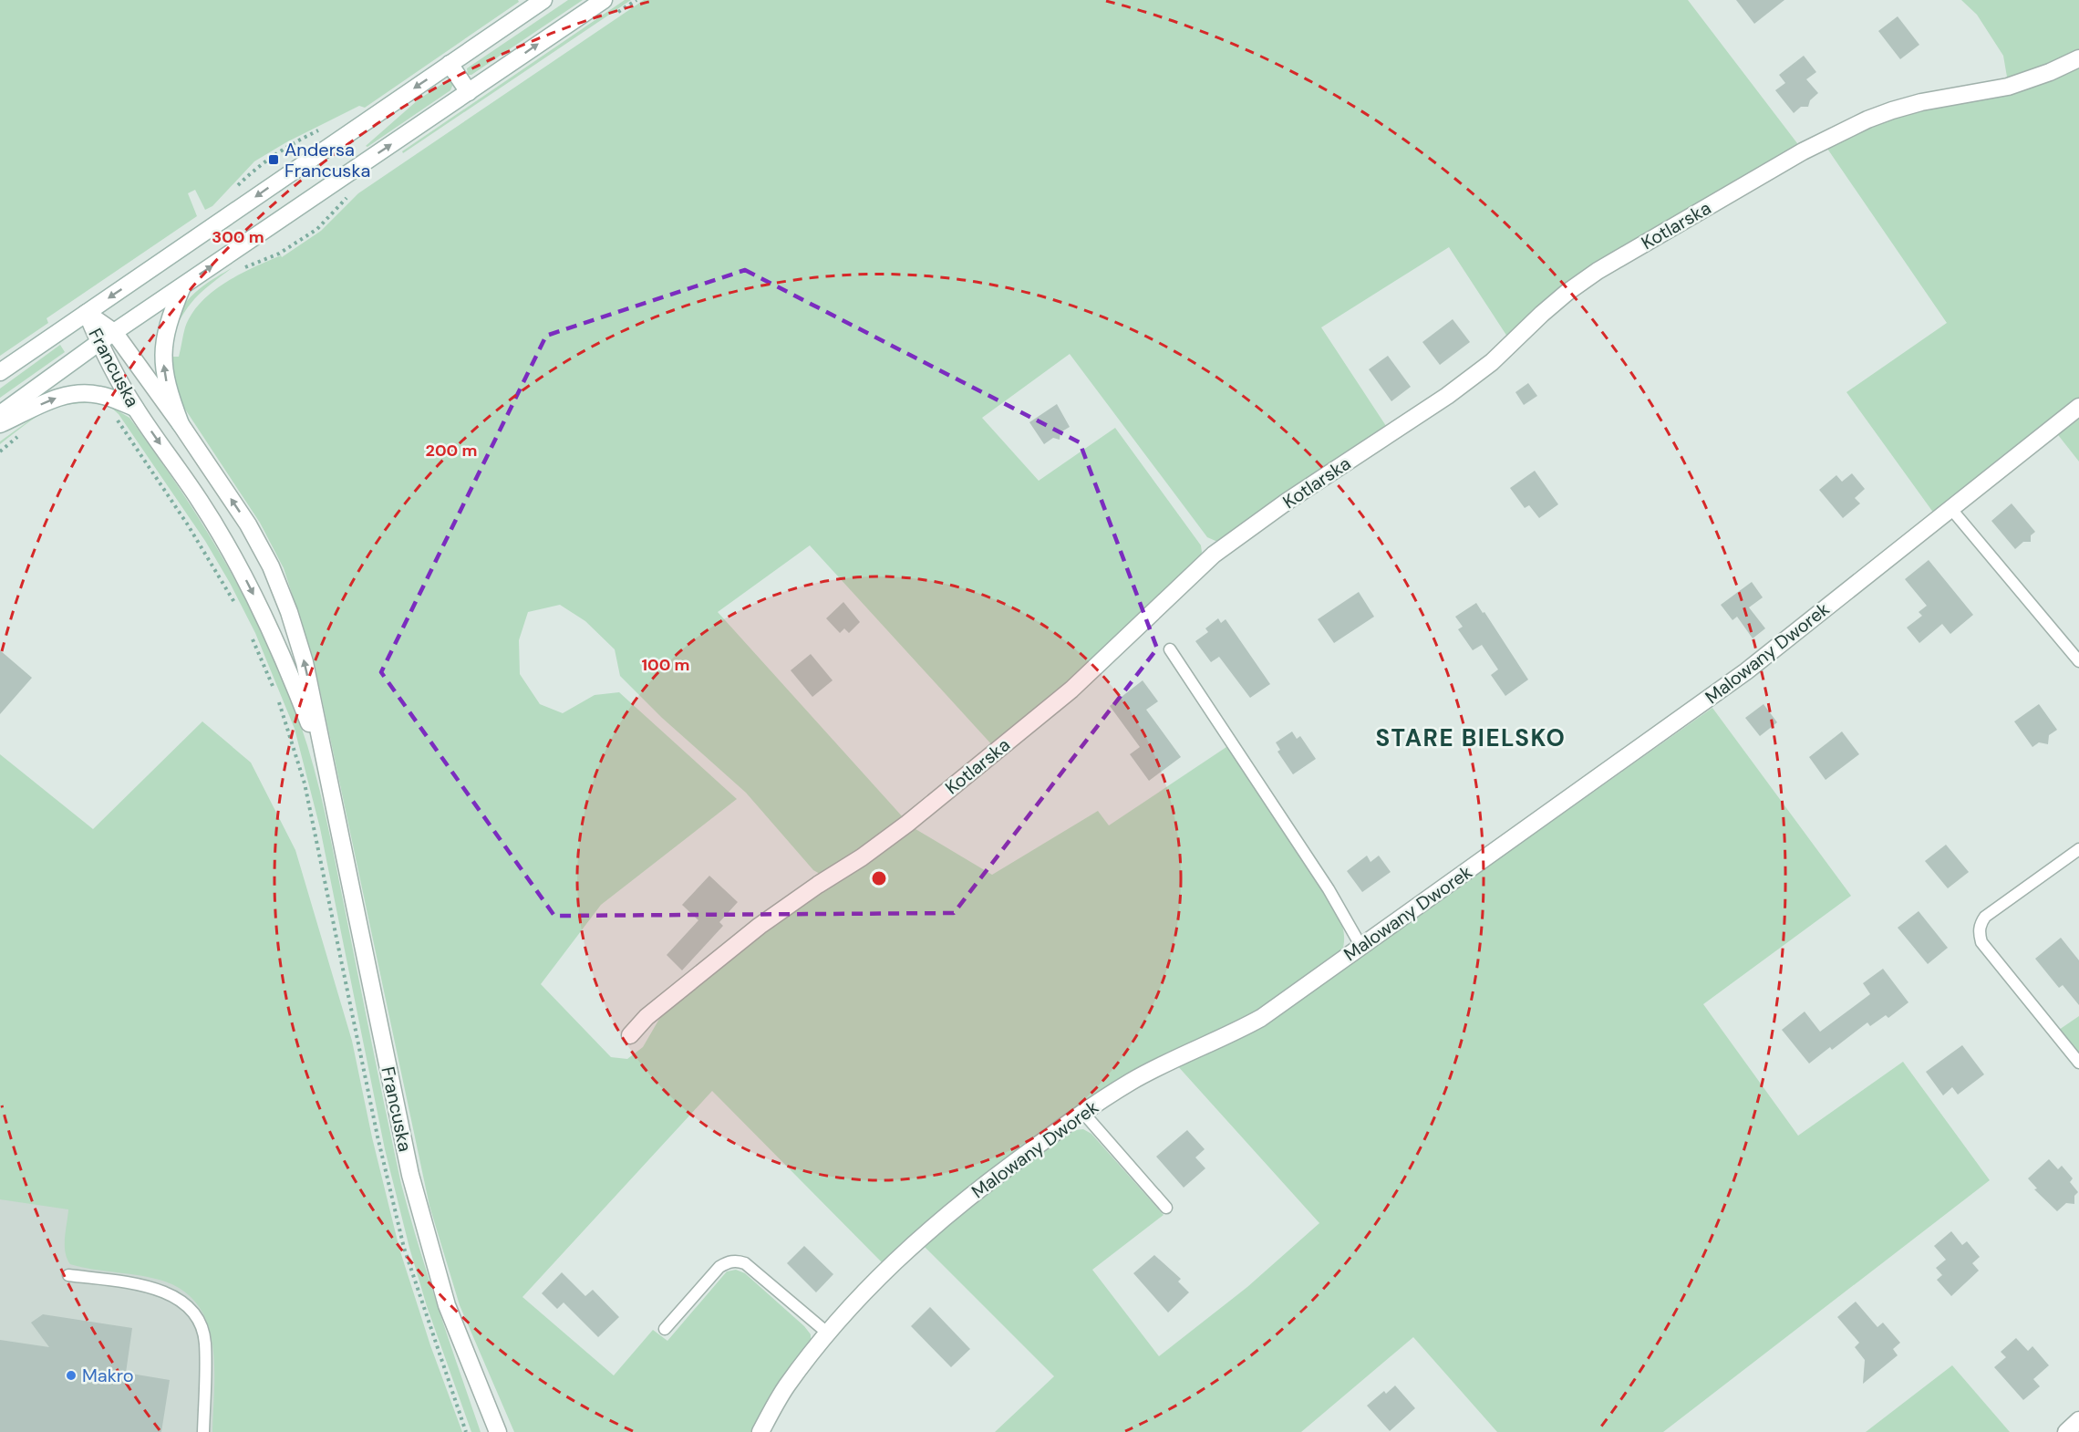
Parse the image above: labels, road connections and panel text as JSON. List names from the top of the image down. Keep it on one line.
{"streets":{"street":["Kotlarska","Francuska","Malowany Dworek"]},"districts":["STARE BIELSKO"],"places":{"transit":["Andersa Francuska"],"other":["Makro"]},"rings":["300 m","200 m","100 m"]}
